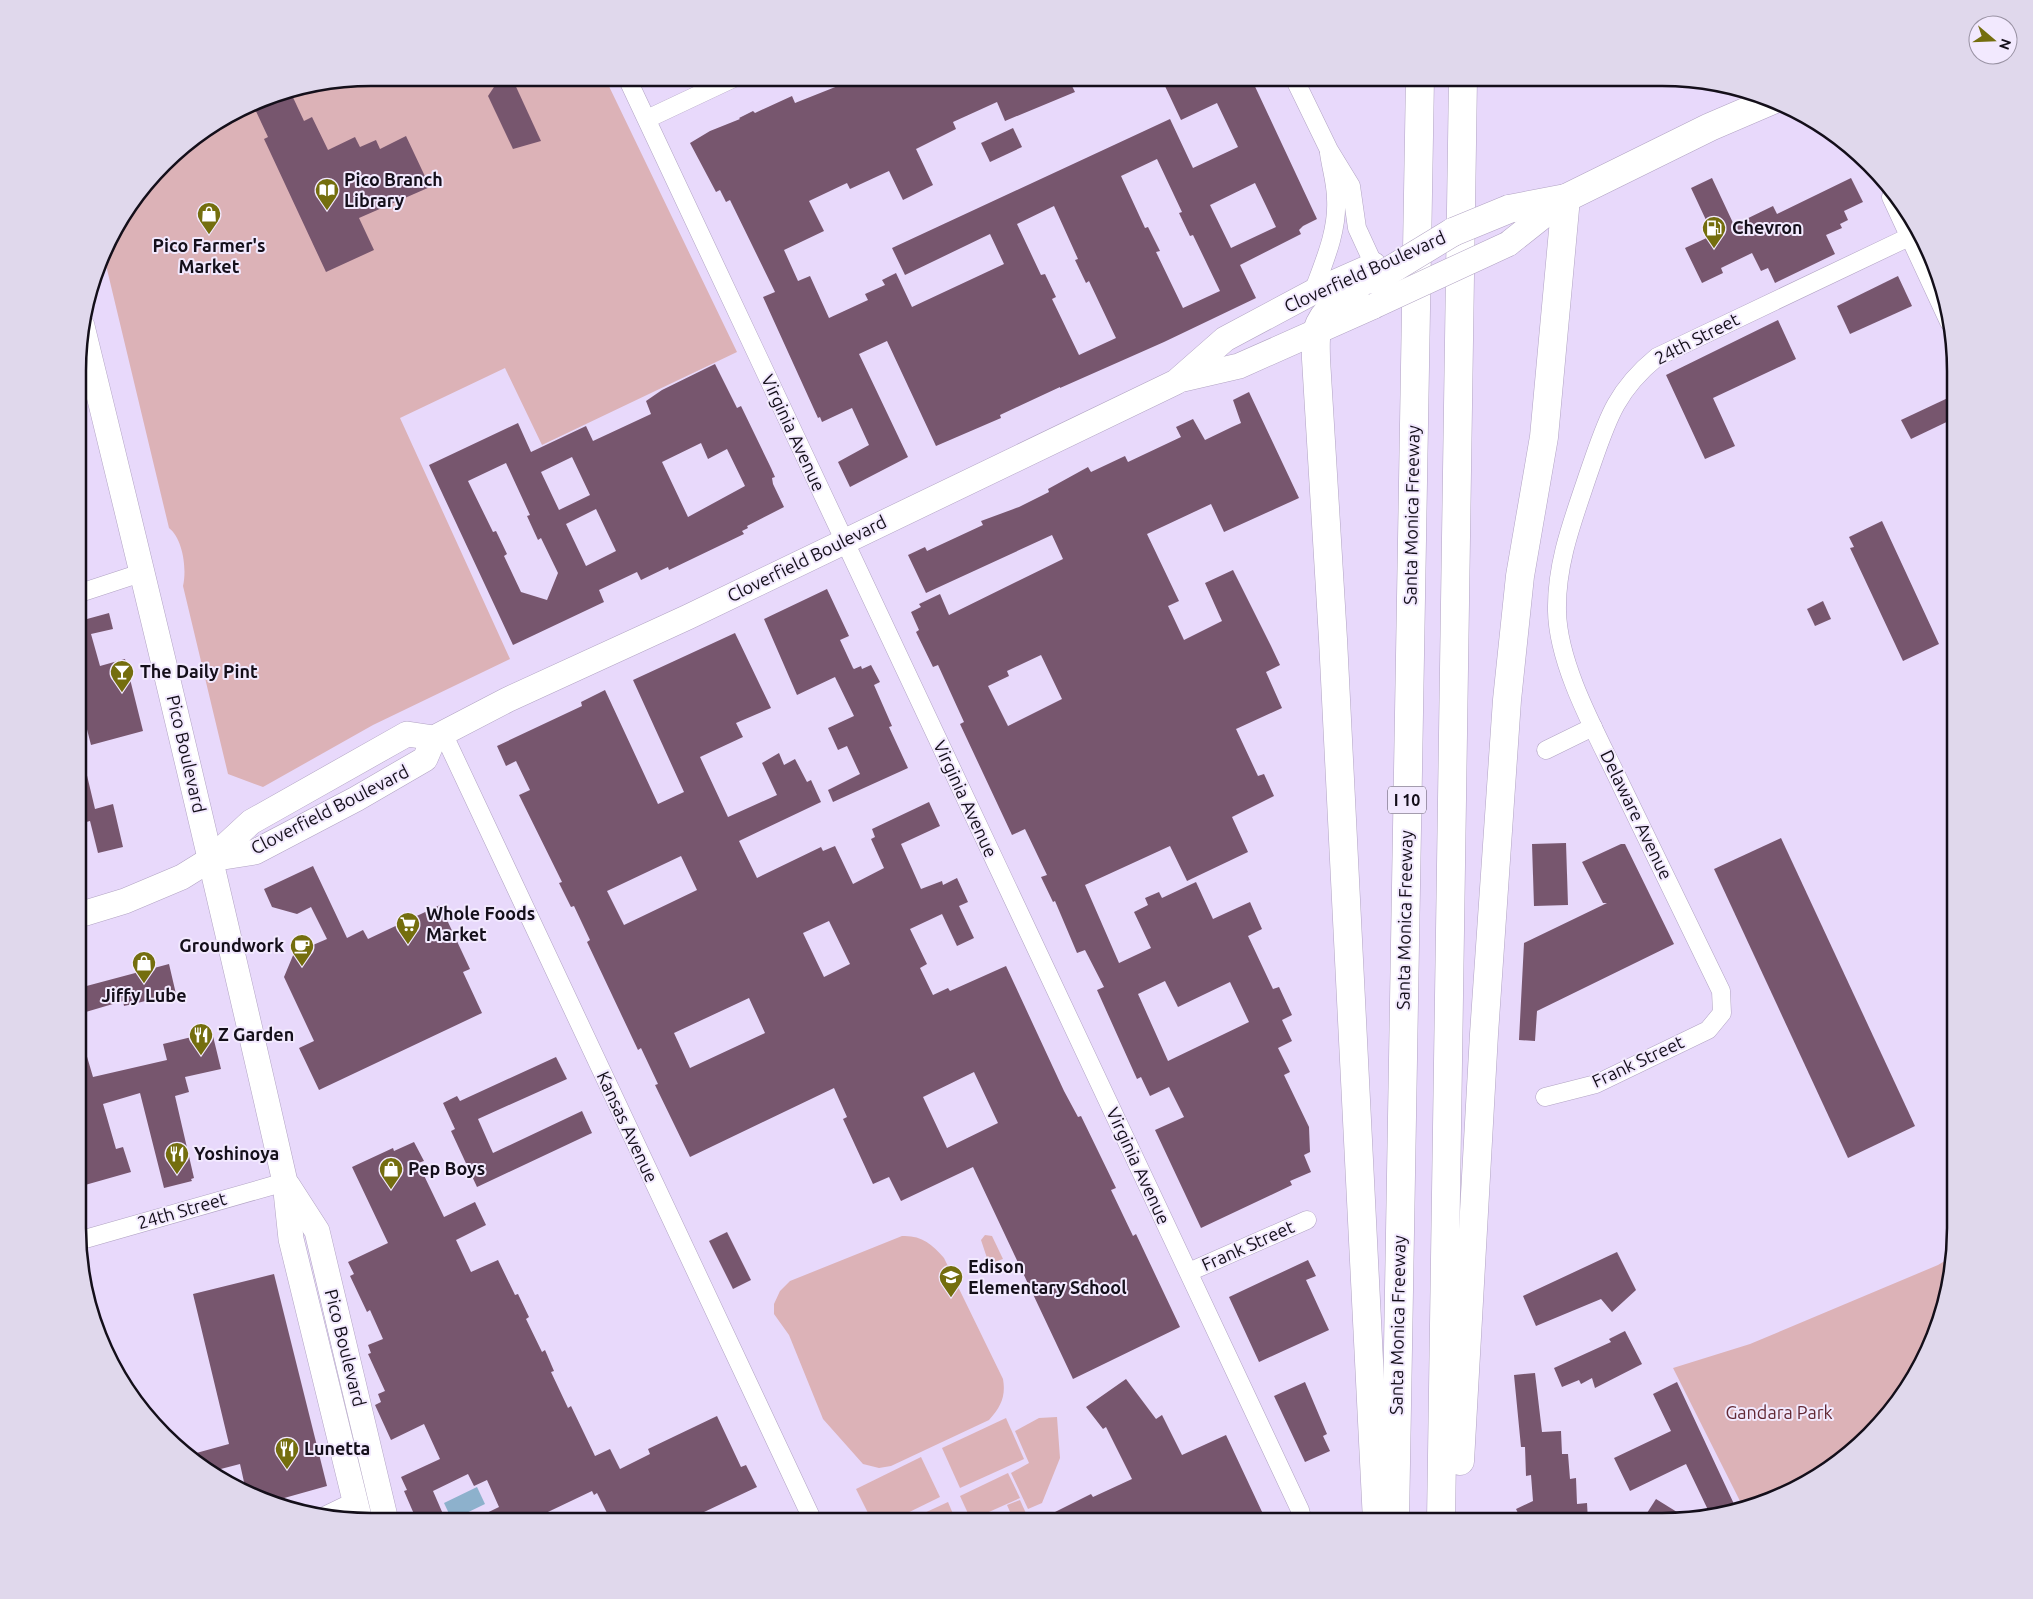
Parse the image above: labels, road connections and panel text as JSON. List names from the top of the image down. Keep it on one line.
{"streets":{"main road":["Cloverfield Boulevard","Santa Monica Freeway","Pico Boulevard","I 10"],"street":["24th Street","Virginia Avenue","Delaware Avenue","Frank Street","Kansas Avenue"]},"crossings":[["Cloverfield Boulevard","Virginia Avenue"],["Cloverfield Boulevard","Pico Boulevard"],["Cloverfield Boulevard","Kansas Avenue"],["24th Street","Pico Boulevard"],["24th Street","Delaware Avenue"],["Virginia Avenue","Frank Street"],["Delaware Avenue","Frank Street"]],"parks":["Gandara Park"],"places":{"library":["Pico Branch Library"],"shop":["Pico Farmer's Market","Jiffy Lube","Pep Boys"],"fuel station":["Chevron"],"bar":["The Daily Pint"],"supermarket":["Whole Foods Market"],"cafe":["Groundwork"],"restaurant":["Z Garden","Yoshinoya","Lunetta"],"school or university":["Edison Elementary School"]},"north":"right"}
